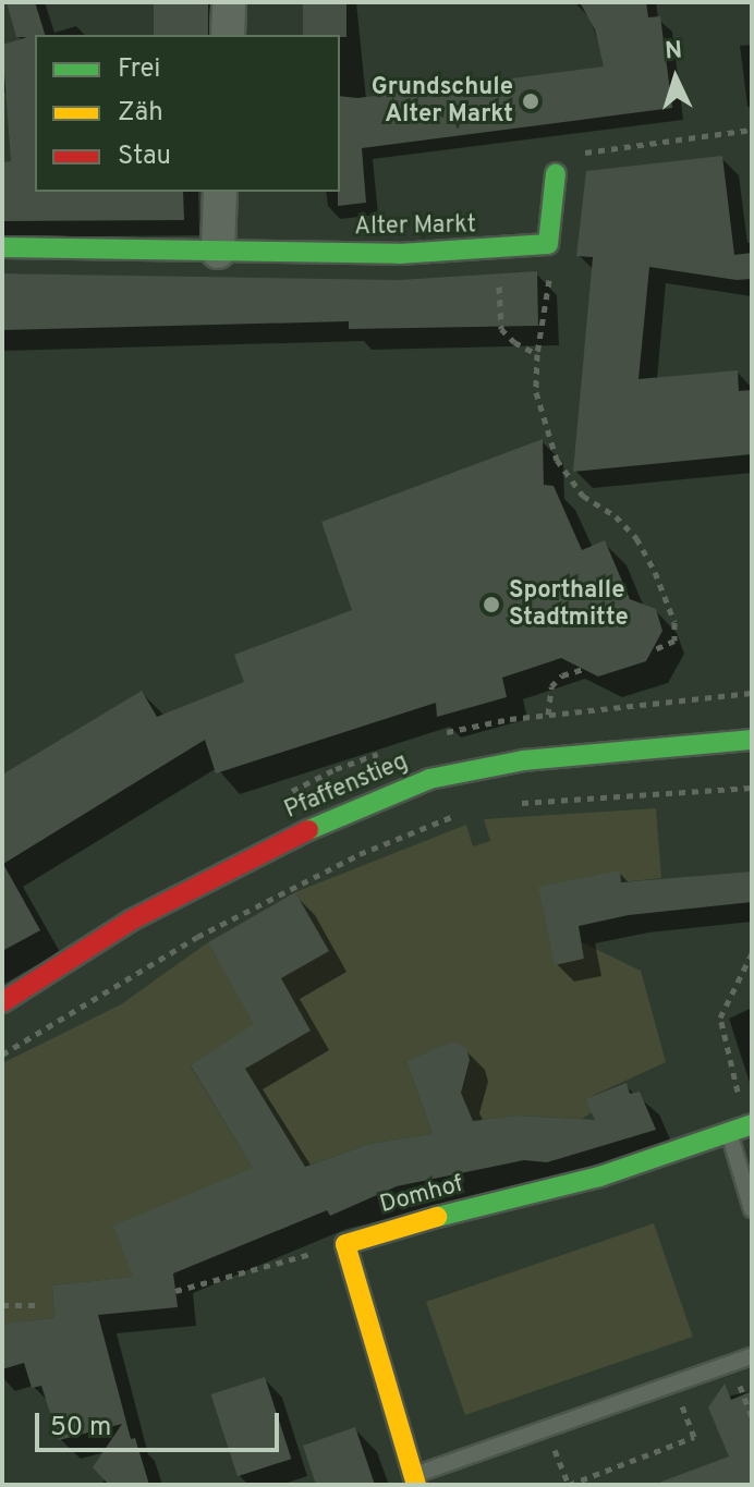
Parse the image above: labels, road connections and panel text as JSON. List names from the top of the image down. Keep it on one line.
{"streets":{"street":["Alter Markt","Pfaffenstieg","Domhof"]},"places":["Grundschule Alter Markt","Sporthalle Stadtmitte"],"legend":["Frei","Zäh","Stau"],"scale_bar":"50 m","north":"top"}
